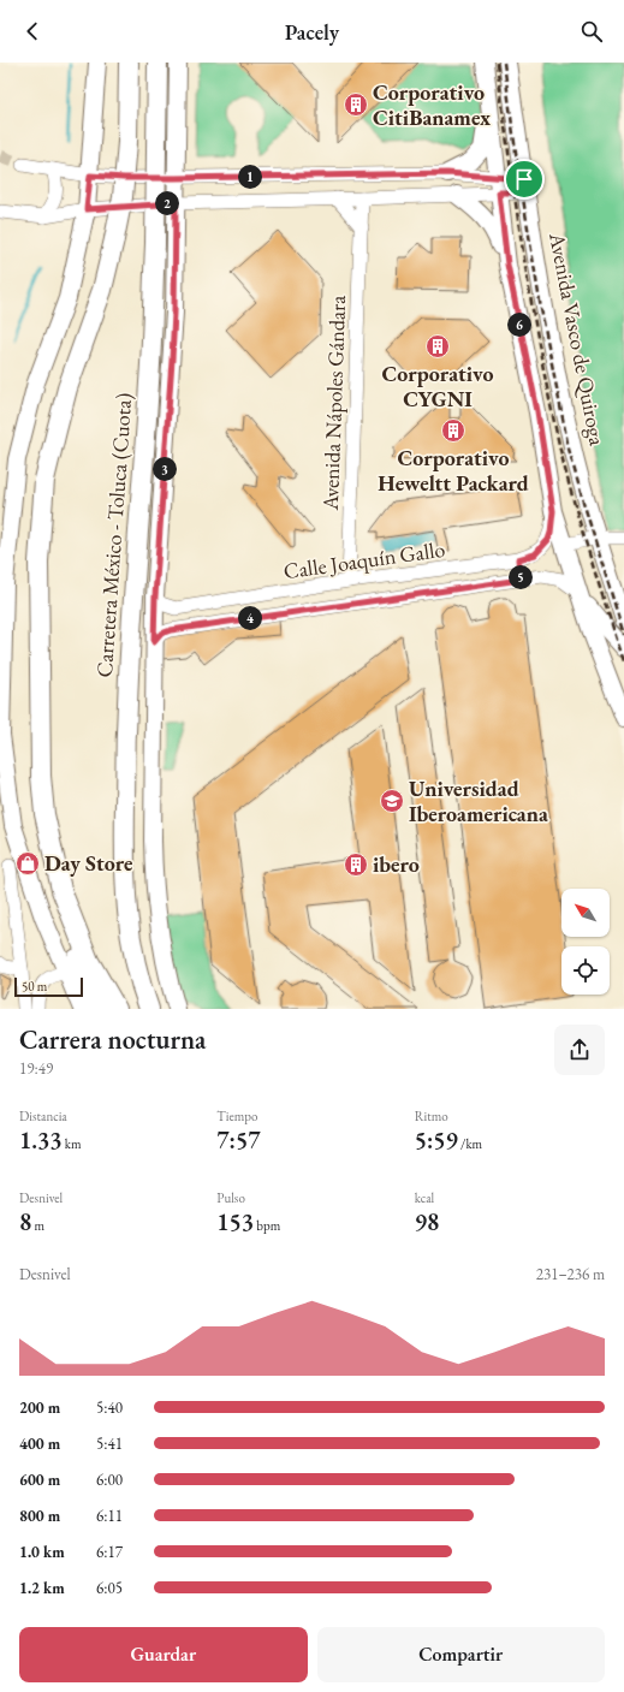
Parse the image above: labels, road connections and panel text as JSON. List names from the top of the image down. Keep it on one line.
{"streets":{"highway":["Carretera México - Toluca (Cuota)"],"main road":["Avenida Vasco de Quiroga"],"street":["Avenida Nápoles Gándara","Calle Joaquín Gallo"]},"crossings":[["Avenida Nápoles Gándara","Calle Joaquín Gallo"]],"places":{"building":["Corporativo CitiBanamex","Corporativo CYGNI","Corporativo Heweltt Packard","ibero"],"school or university":["Universidad Iberoamericana"],"shop":["Day Store"]},"scale_bar":"50 m","north":"top left","page":{"header":"Pacely","pins":["1","2","6","3","5","4"],"scale":"50 m","heading":["Carrera nocturna","19:49"],"stats":[["Distancia","1.33 km"],["Tiempo","7:57"],["Ritmo","5:59 /km"],["Desnivel","8 m"],["Pulso","153 bpm"],["kcal","98"]],"chart":["Desnivel","231–236 m"],"list":[{"name":"200 m","note":"5:40"},{"name":"400 m","note":"5:41"},{"name":"600 m","note":"6:00"},{"name":"800 m","note":"6:11"},{"name":"1.0 km","note":"6:17"},{"name":"1.2 km","note":"6:05"}],"buttons":["Guardar","Compartir"]}}
